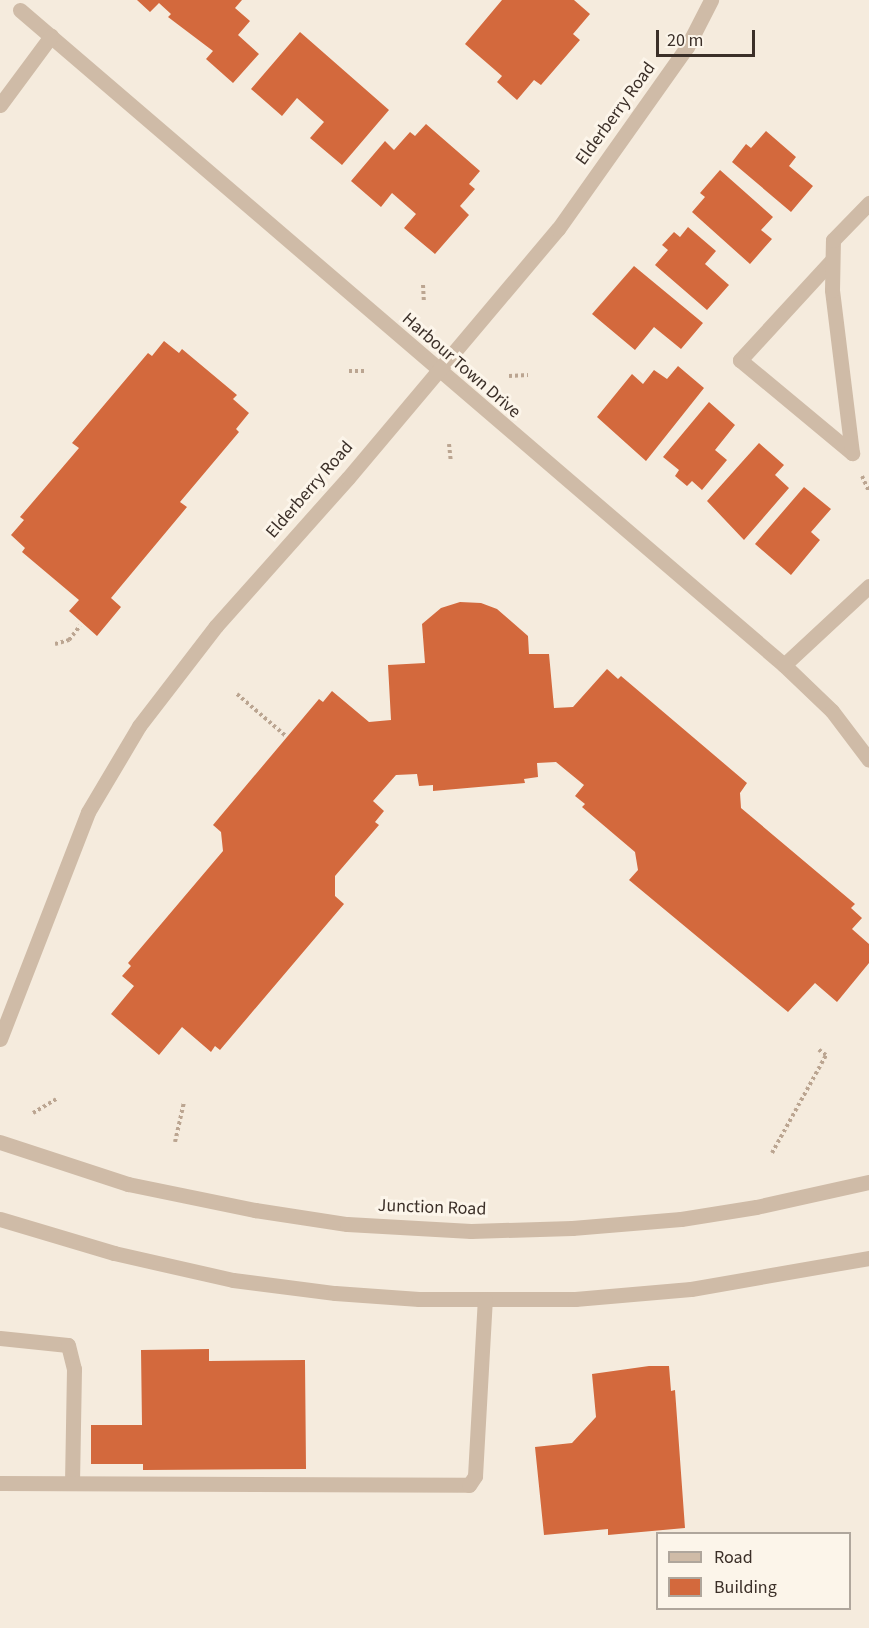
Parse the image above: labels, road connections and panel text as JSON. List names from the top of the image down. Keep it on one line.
{"streets":{"street":["Elderberry Road","Harbour Town Drive","Junction Road"]},"crossings":[["Elderberry Road","Harbour Town Drive"]],"legend":["Road","Building"],"scale_bar":"20 m"}
